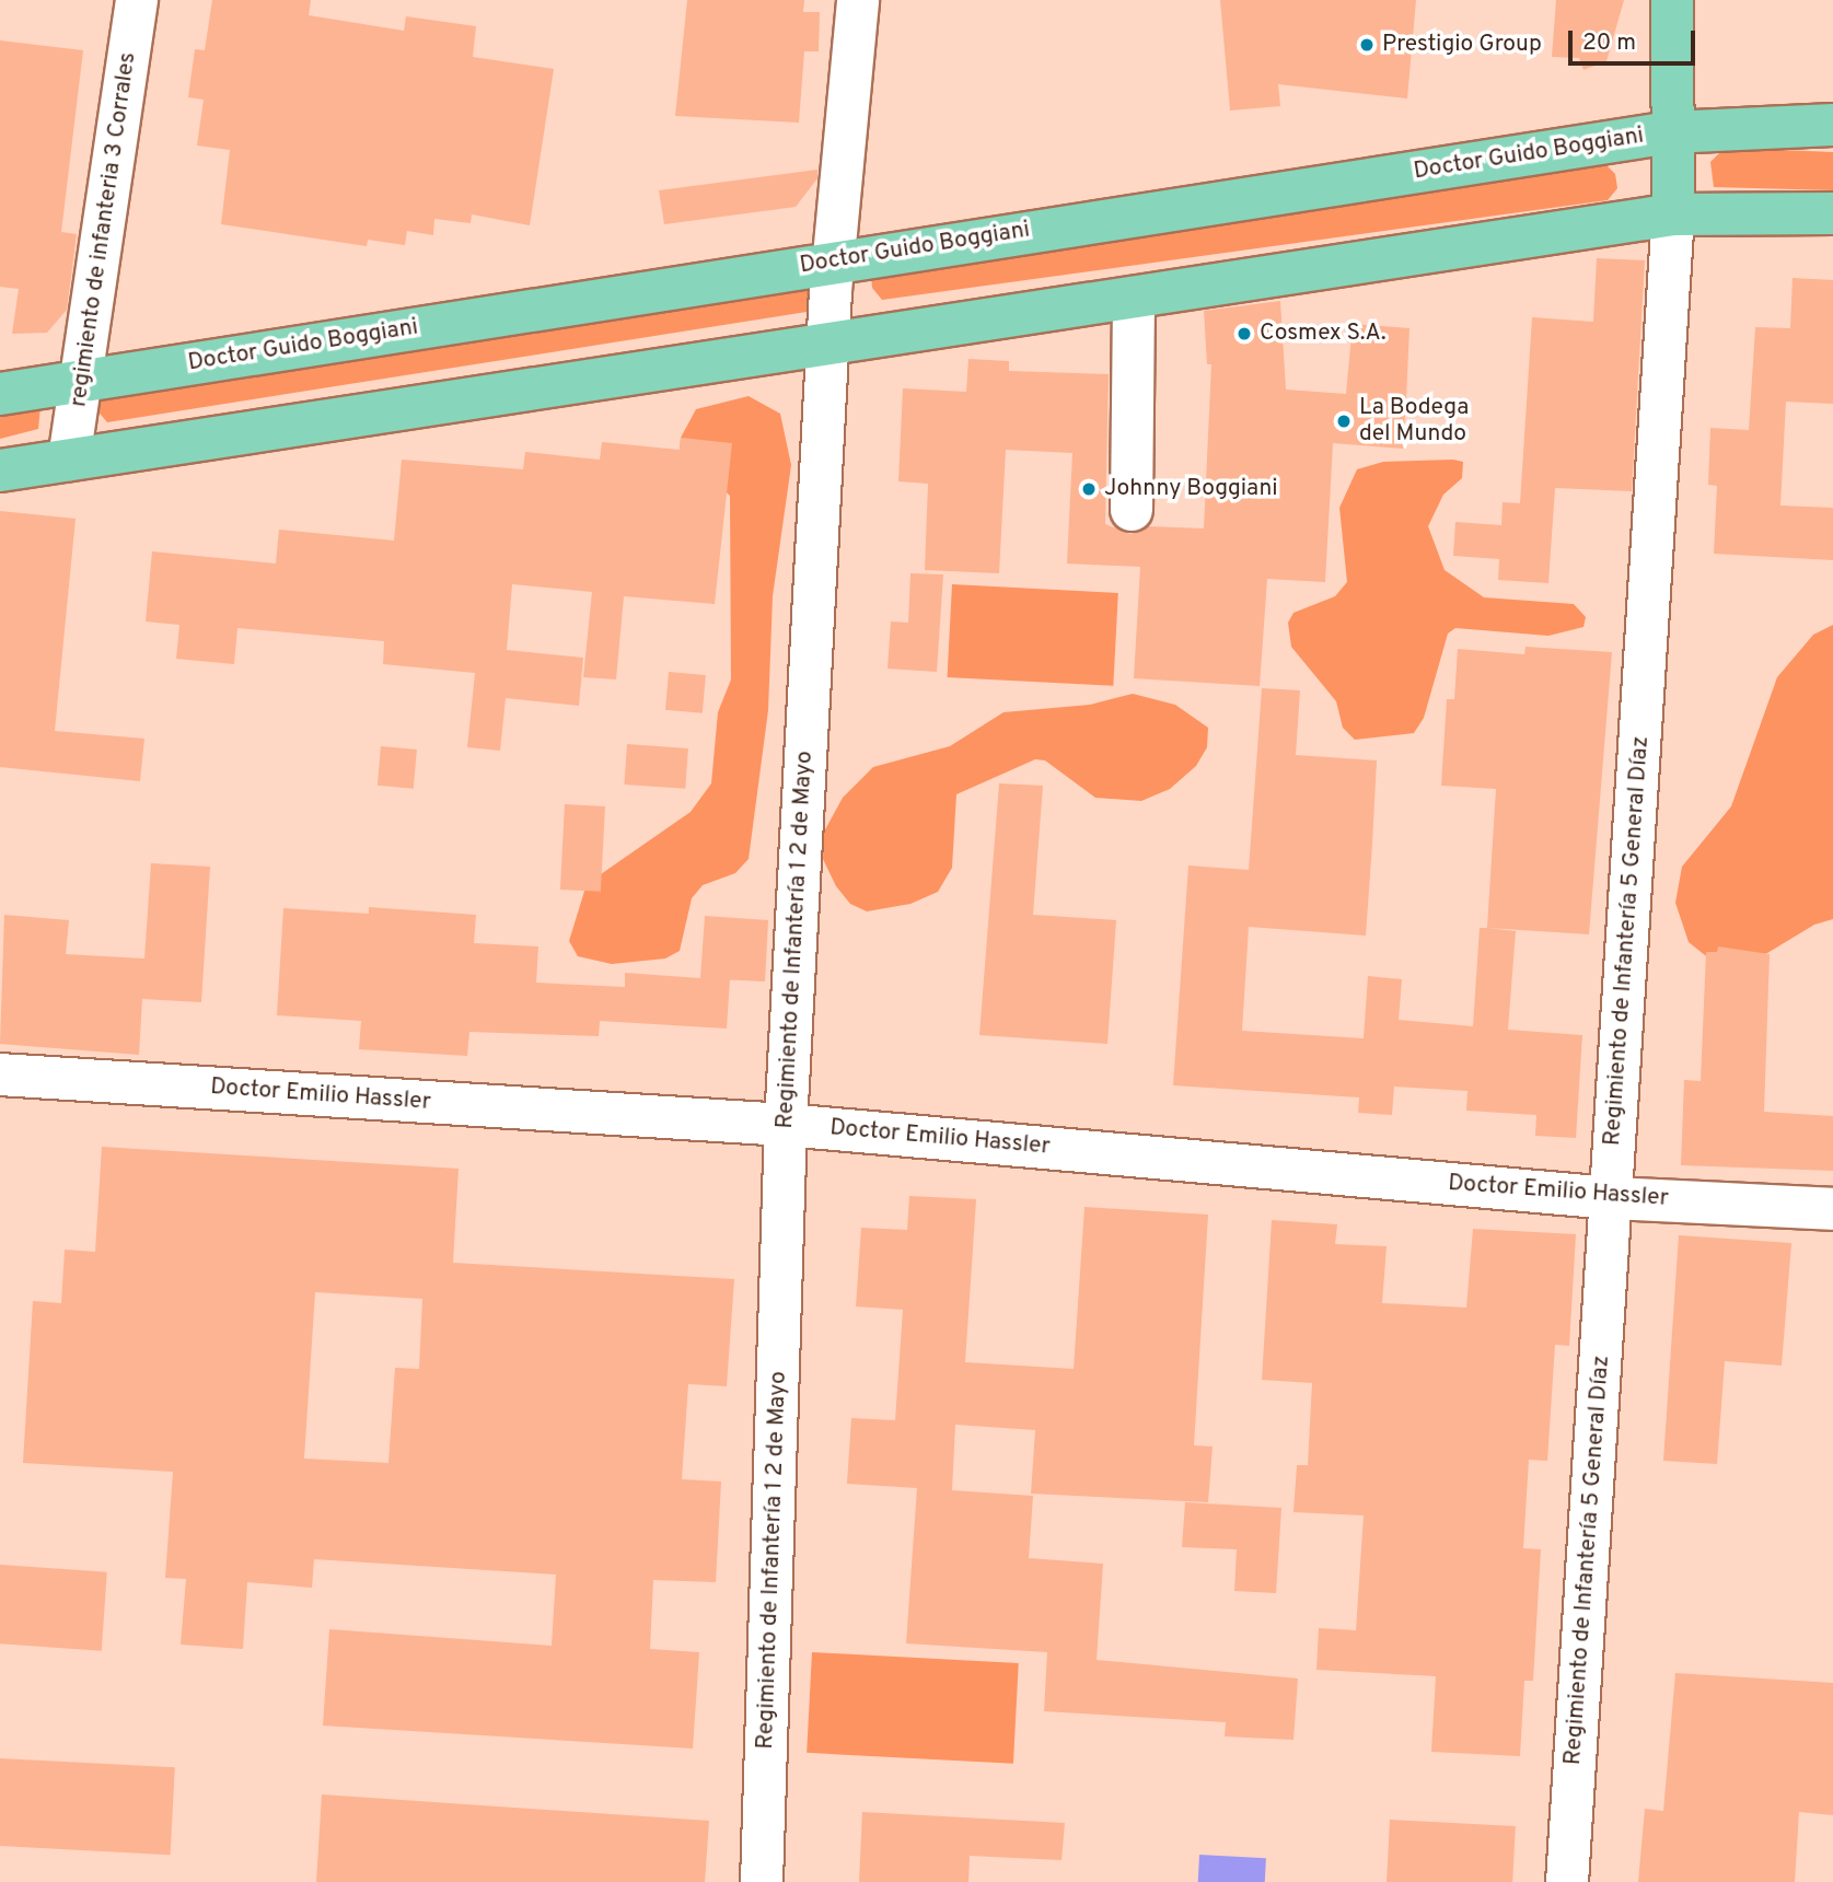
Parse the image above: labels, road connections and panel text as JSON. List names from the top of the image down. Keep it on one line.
{"streets":{"main road":["Doctor Guido Boggiani","Regimiento de Infantería 5 General Díaz"],"street":["regimiento de infanteria 3 Corrales","Regimiento de Infantería 1 2 de Mayo","Doctor Emilio Hassler"]},"crossings":[["Doctor Guido Boggiani","regimiento de infanteria 3 Corrales"],["Doctor Guido Boggiani","Regimiento de Infantería 1 2 de Mayo"],["Doctor Guido Boggiani","Regimiento de Infantería 5 General Díaz"],["Regimiento de Infantería 1 2 de Mayo","Doctor Emilio Hassler"],["Regimiento de Infantería 5 General Díaz","Doctor Emilio Hassler"]],"places":["Prestigio Group","Cosmex S.A.","La Bodega del Mundo","Johnny Boggiani"],"scale_bar":"20 m"}
